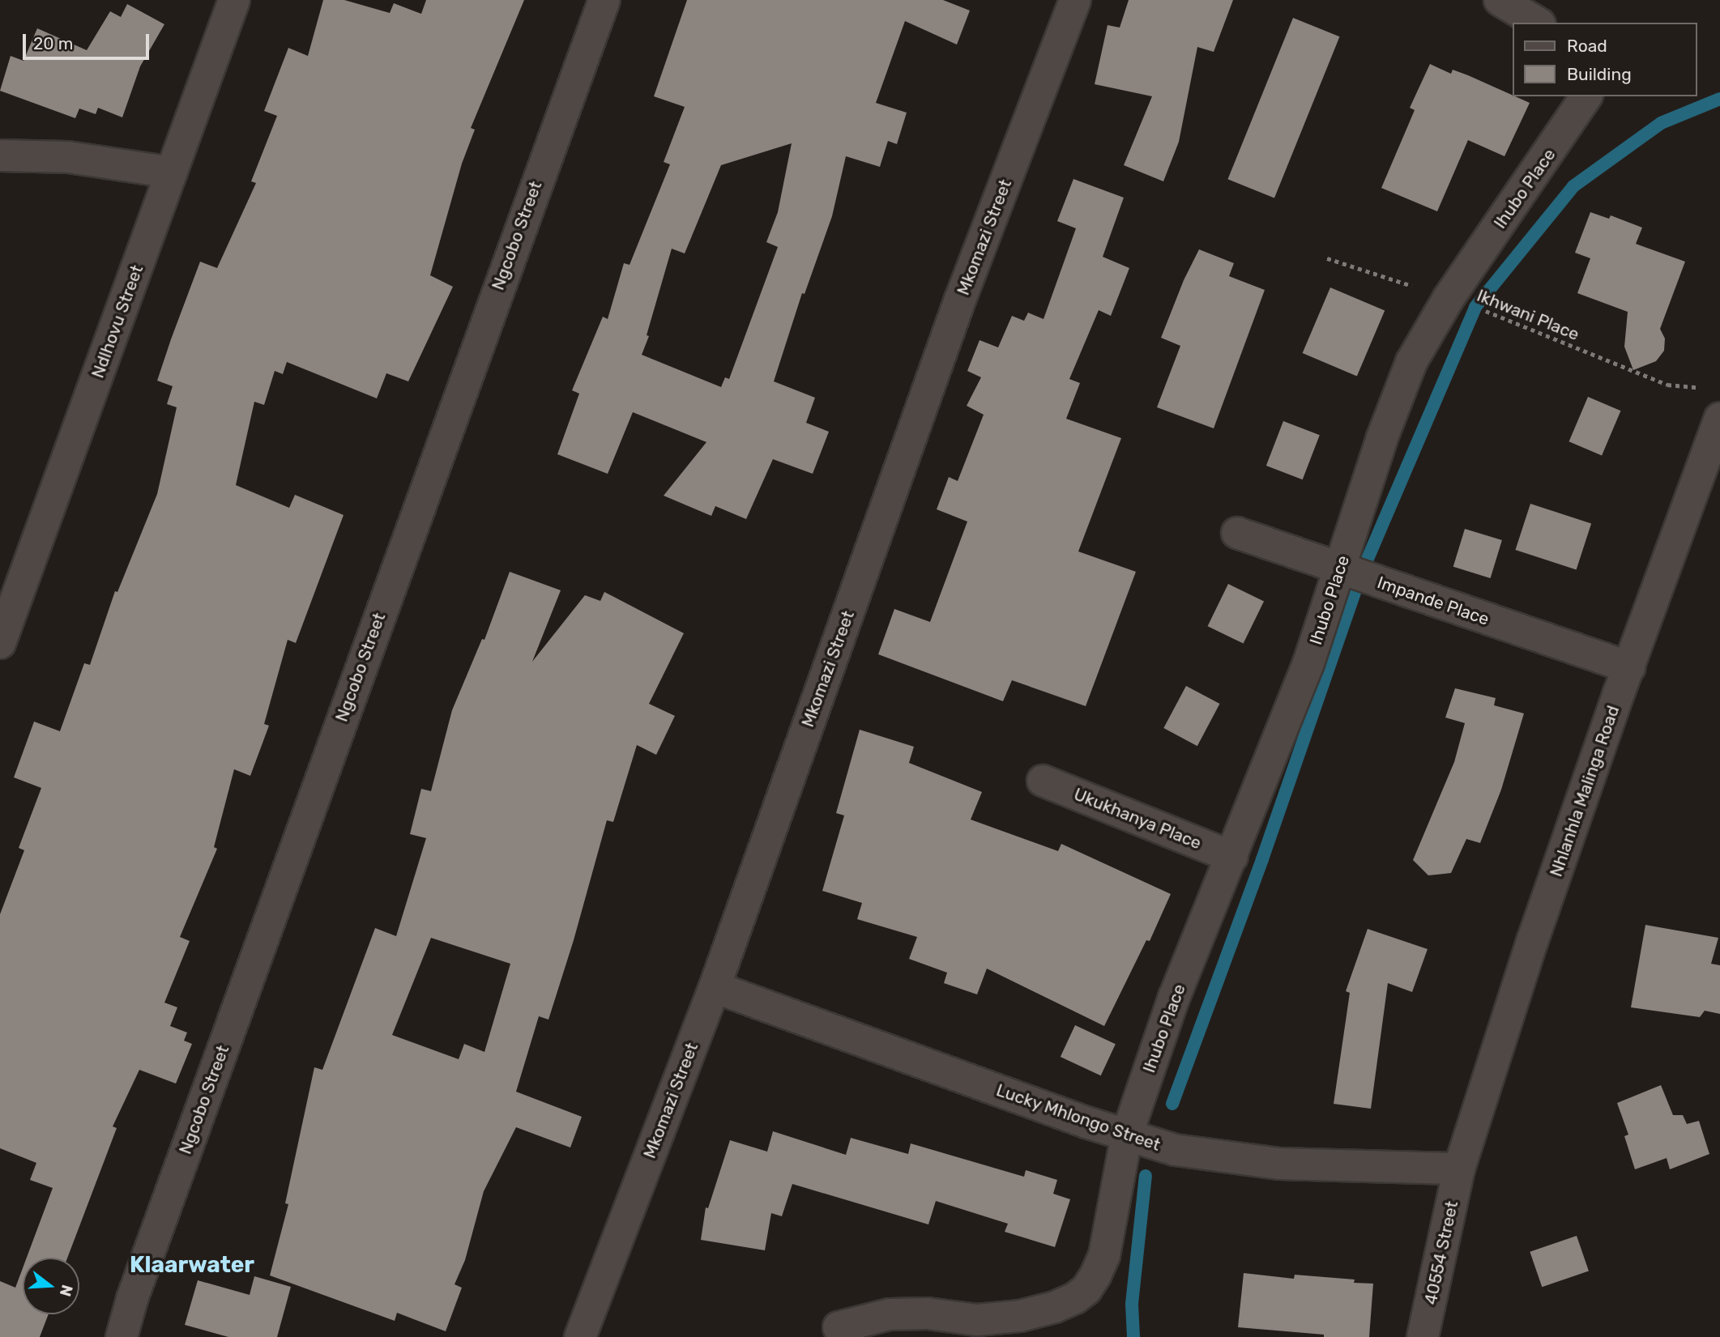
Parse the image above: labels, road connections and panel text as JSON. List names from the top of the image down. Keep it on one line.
{"streets":{"street":["Ihubo Place","Ngcobo Street","Mkomazi Street","Ndlhovu Street","Impande Place","Nhlanhla Malinga Road","Ukukhanya Place","Lucky Mhlongo Street","40554 Street"],"path":["Ikhwani Place"]},"crossings":[["Ihubo Place","Ikhwani Place"],["Ihubo Place","Impande Place"],["Ihubo Place","Ukukhanya Place"],["Ihubo Place","Lucky Mhlongo Street"],["Mkomazi Street","Lucky Mhlongo Street"],["Impande Place","Nhlanhla Malinga Road"],["Nhlanhla Malinga Road","Lucky Mhlongo Street"],["Nhlanhla Malinga Road","40554 Street"],["Lucky Mhlongo Street","40554 Street"]],"districts":["Klaarwater"],"legend":["Road","Building"],"scale_bar":"20 m","north":"right"}
